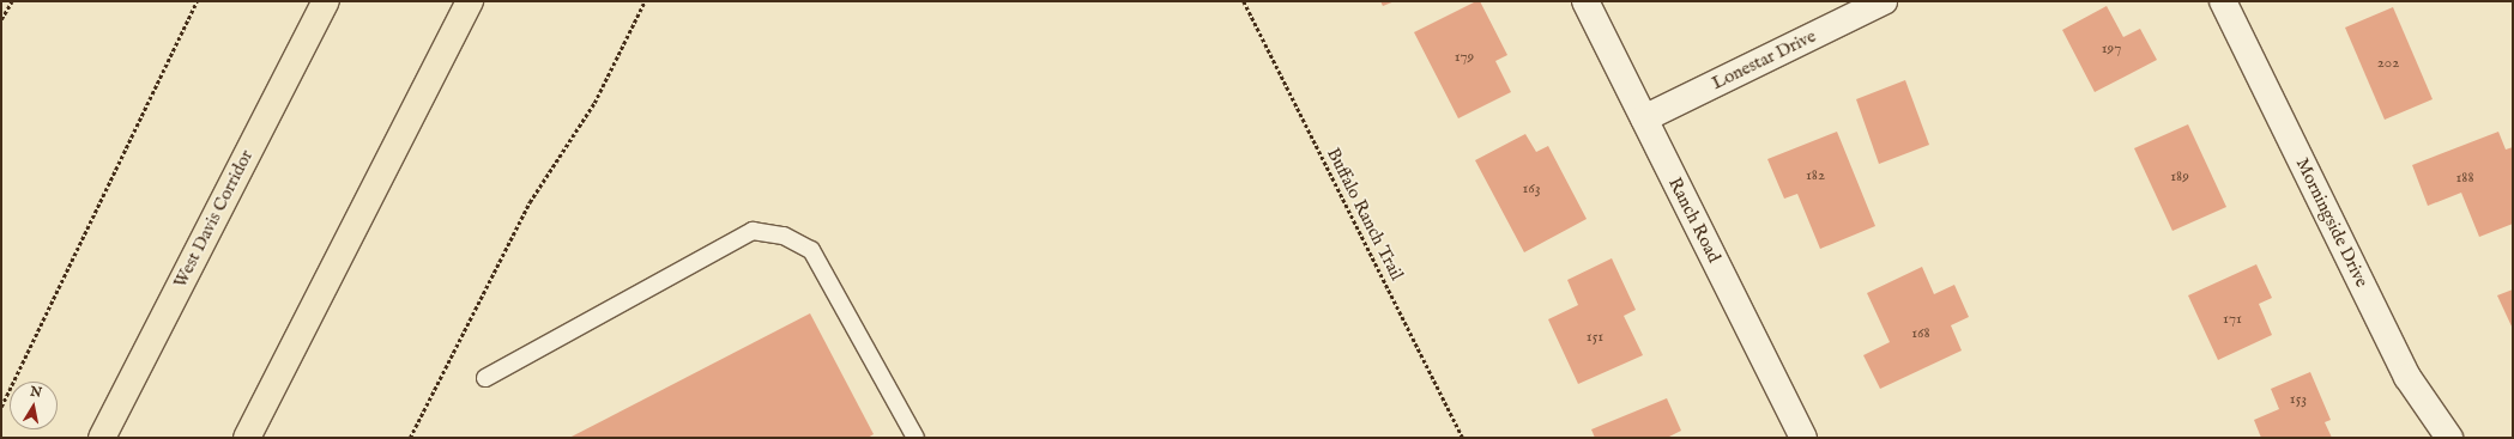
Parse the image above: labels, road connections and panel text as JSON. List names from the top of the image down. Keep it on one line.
{"streets":{"highway":["West Davis Corridor"],"street":["Lonestar Drive","Ranch Road","Morningside Drive"],"path":["Buffalo Ranch Trail"]},"crossings":[["Lonestar Drive","Ranch Road"]],"house_numbers":["197","179","202","182","189","188","163","171","168","151","153"],"north":"top"}
